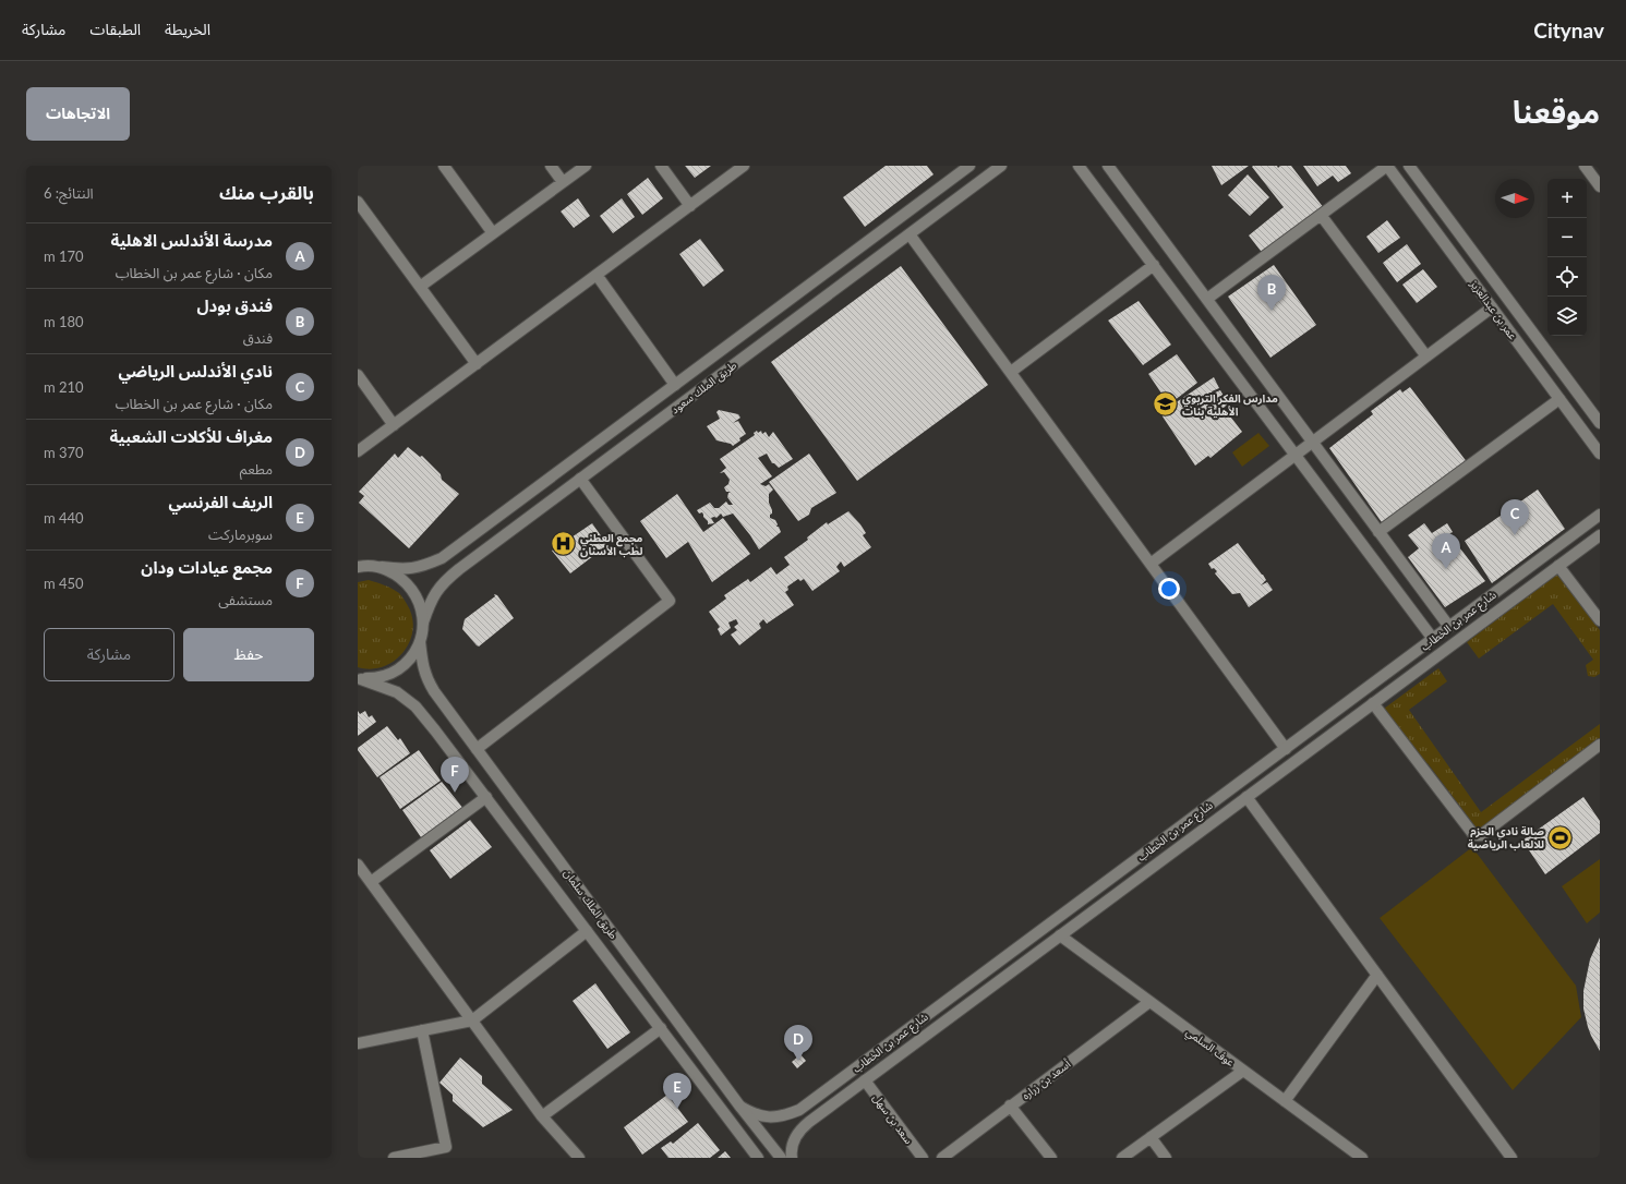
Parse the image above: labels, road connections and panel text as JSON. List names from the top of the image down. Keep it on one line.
{"streets":{"street":["عمر بن عبدالعزيز","طريق الملك سعود","شارع عمر بن الخطاب","طريق الملك سلمان","عوف السلمي","أسعد بن زراره","سعد بن سهل"]},"crossings":[["شارع عمر بن الخطاب","طريق الملك سلمان"],["شارع عمر بن الخطاب","عوف السلمي"],["شارع عمر بن الخطاب","سعد بن سهل"],["عوف السلمي","أسعد بن زراره"]],"places":{"school or university":["مدارس الفكر التربوي الأهلية بنات"],"hospital":["مجمع العطني لطب الأسنان"],"sports":["صالة نادي الحزم للالعاب الرياضية"]},"north":"right","page":{"header":"Citynav","nav":["الخريطة","الطبقات","مشاركة"],"title":"موقعنا","buttons":["الاتجاهات",["حفظ","مشاركة"]],"heading":["بالقرب منك","النتائج: 6"],"map_buttons":["+","−"],"list":[{"mark":"A","name":"مدرسة الأندلس الاهلية","note":"مكان · شارع عمر بن الخطاب","value":"170 m"},{"mark":"B","name":"فندق بودل","note":"فندق","value":"180 m"},{"mark":"C","name":"نادي الأندلس الرياضي","note":"مكان · شارع عمر بن الخطاب","value":"210 m"},{"mark":"D","name":"مغراف للأكلات الشعبية","note":"مطعم","value":"370 m"},{"mark":"E","name":"الريف الفرنسي","note":"سوبرماركت","value":"440 m"},{"mark":"F","name":"مجمع عيادات ودان","note":"مستشفى","value":"450 m"}],"pins":["B","C","A","F","D","E"]}}
